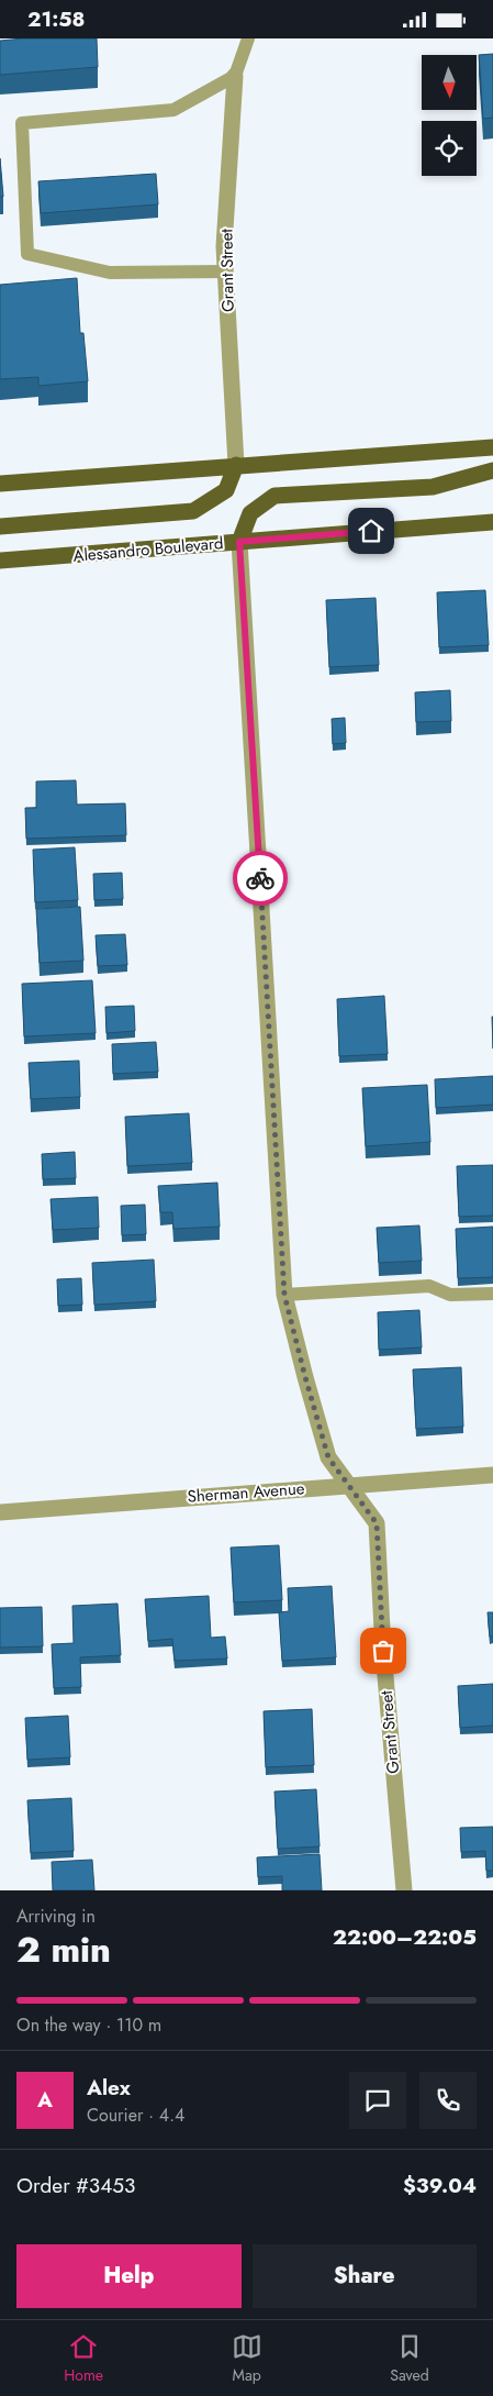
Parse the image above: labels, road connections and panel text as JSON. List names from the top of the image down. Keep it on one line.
{"streets":{"main road":["Alessandro Boulevard"],"street":["Grant Street","Sherman Avenue"]},"crossings":[["Grant Street","Alessandro Boulevard"],["Grant Street","Sherman Avenue"]],"north":"bottom","page":{"status":"21:58","heading":["2 min","Arriving in","22:00–22:05"],"panel":["Alex","Courier · 4.4","Order #3453","$39.04"],"bar":"On the way · 110 m","round":"A","buttons":["Help","Share"],"tabs":["Home","Map","Saved"]}}
